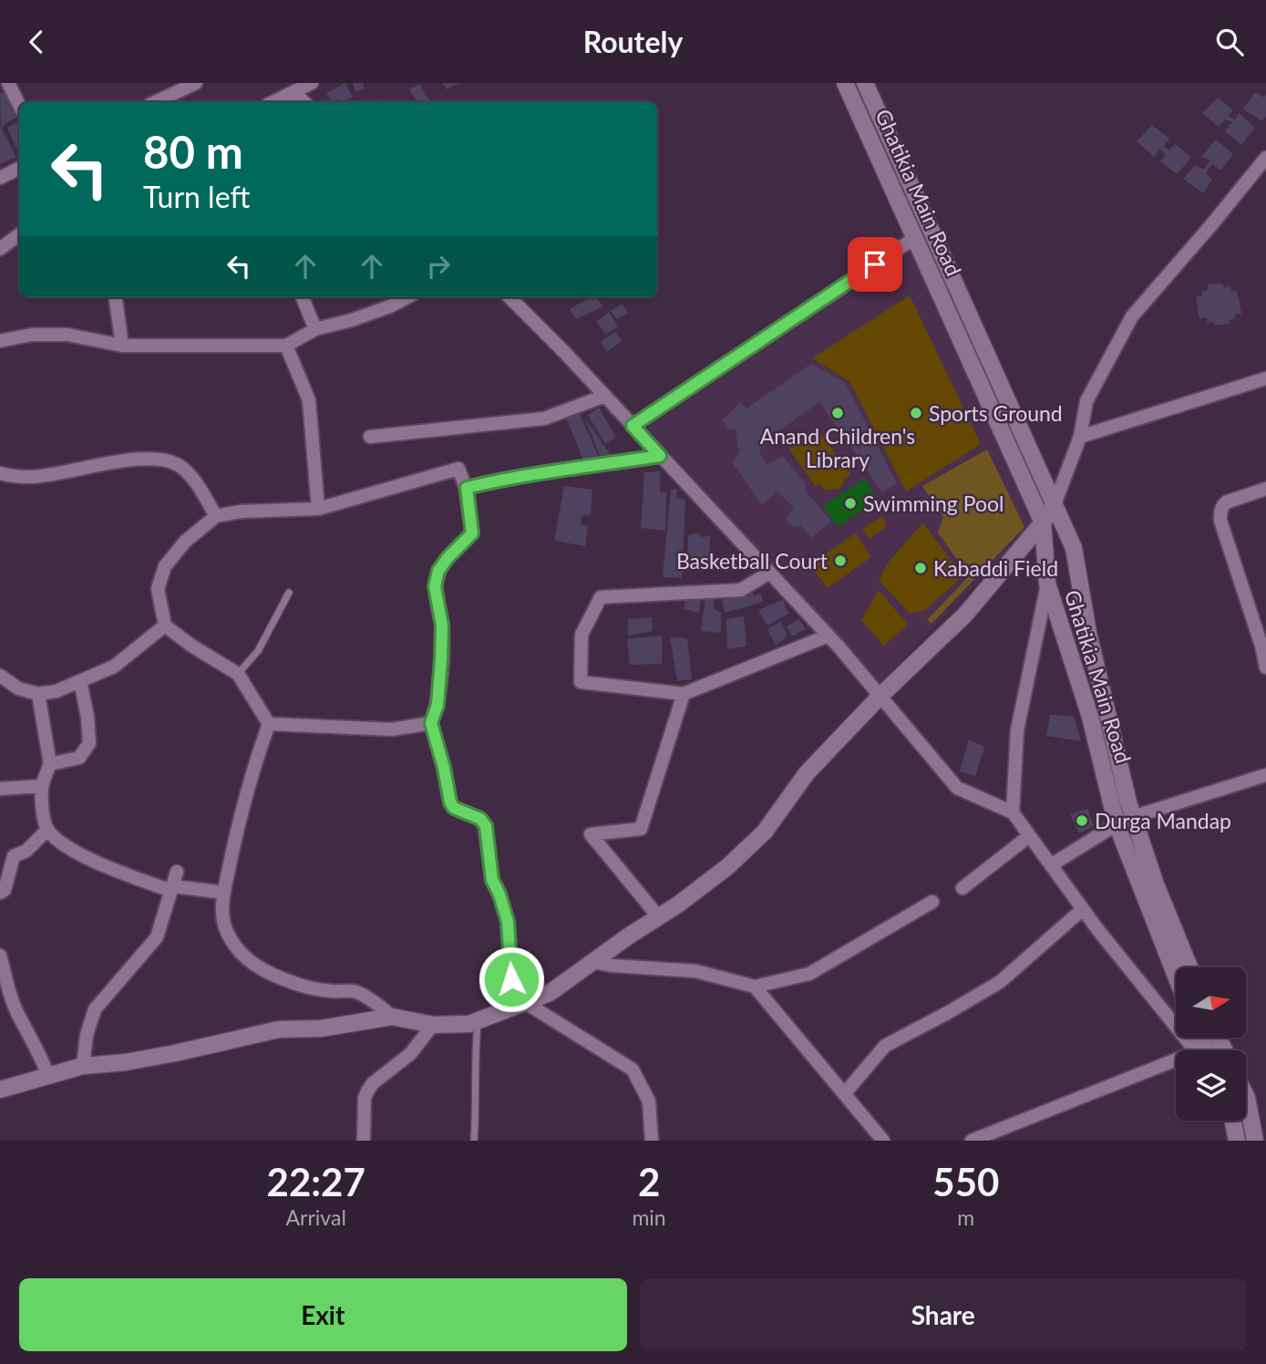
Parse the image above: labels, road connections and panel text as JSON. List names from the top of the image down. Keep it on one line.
{"streets":{"street":["Ghatikia Main Road"]},"places":["Anand Children's Library","Sports Ground","Swimming Pool","Basketball Court","Kabaddi Field","Durga Mandap"],"north":"right","page":{"header":"Routely","turn":["80 m","Turn left"],"eta":["22:27","Arrival","2","min","550","m"],"buttons":["Exit","Share"]}}
